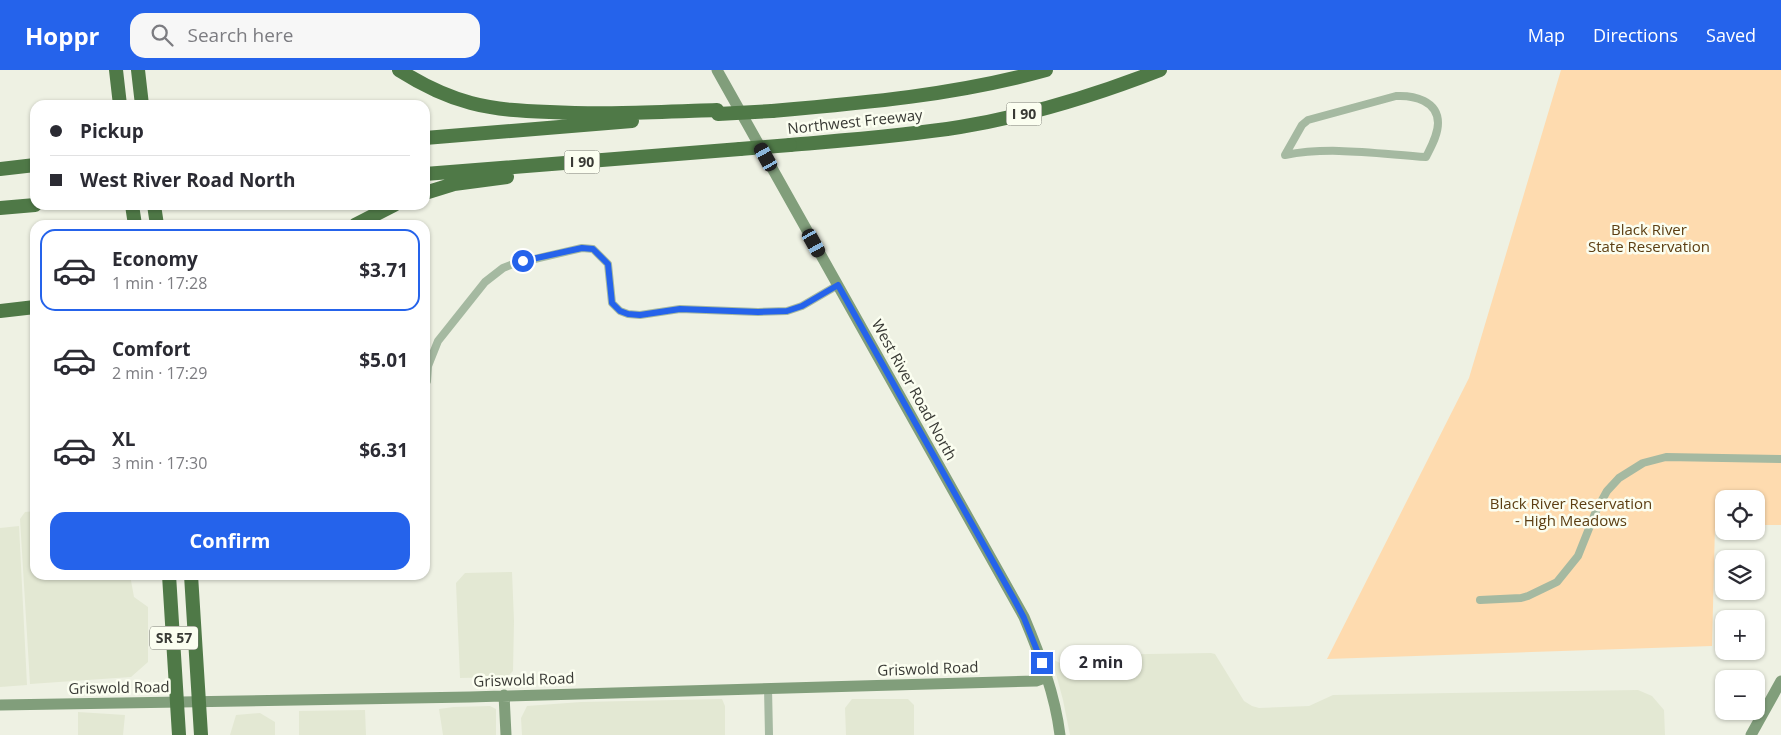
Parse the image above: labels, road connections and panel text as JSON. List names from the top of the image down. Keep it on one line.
{"streets":{"highway":["I 90","Northwest Freeway","SR 57"],"street":["West River Road North","Griswold Road"]},"crossings":[["West River Road North","Griswold Road"],["SR 57","Griswold Road"]],"parks":["Black River State Reservation","Black River Reservation - High Meadows"],"page":{"header":"Hoppr","search":"Search here","nav":["Map","Directions","Saved"],"banner":["Pickup","West River Road North"],"list":[{"name":"Economy","note":"1 min · 17:28","value":"$3.71"},{"name":"Comfort","note":"2 min · 17:29","value":"$5.01"},{"name":"XL","note":"3 min · 17:30","value":"$6.31"}],"map_buttons":["+","−"],"buttons":"Confirm","bubble":"2 min"}}
